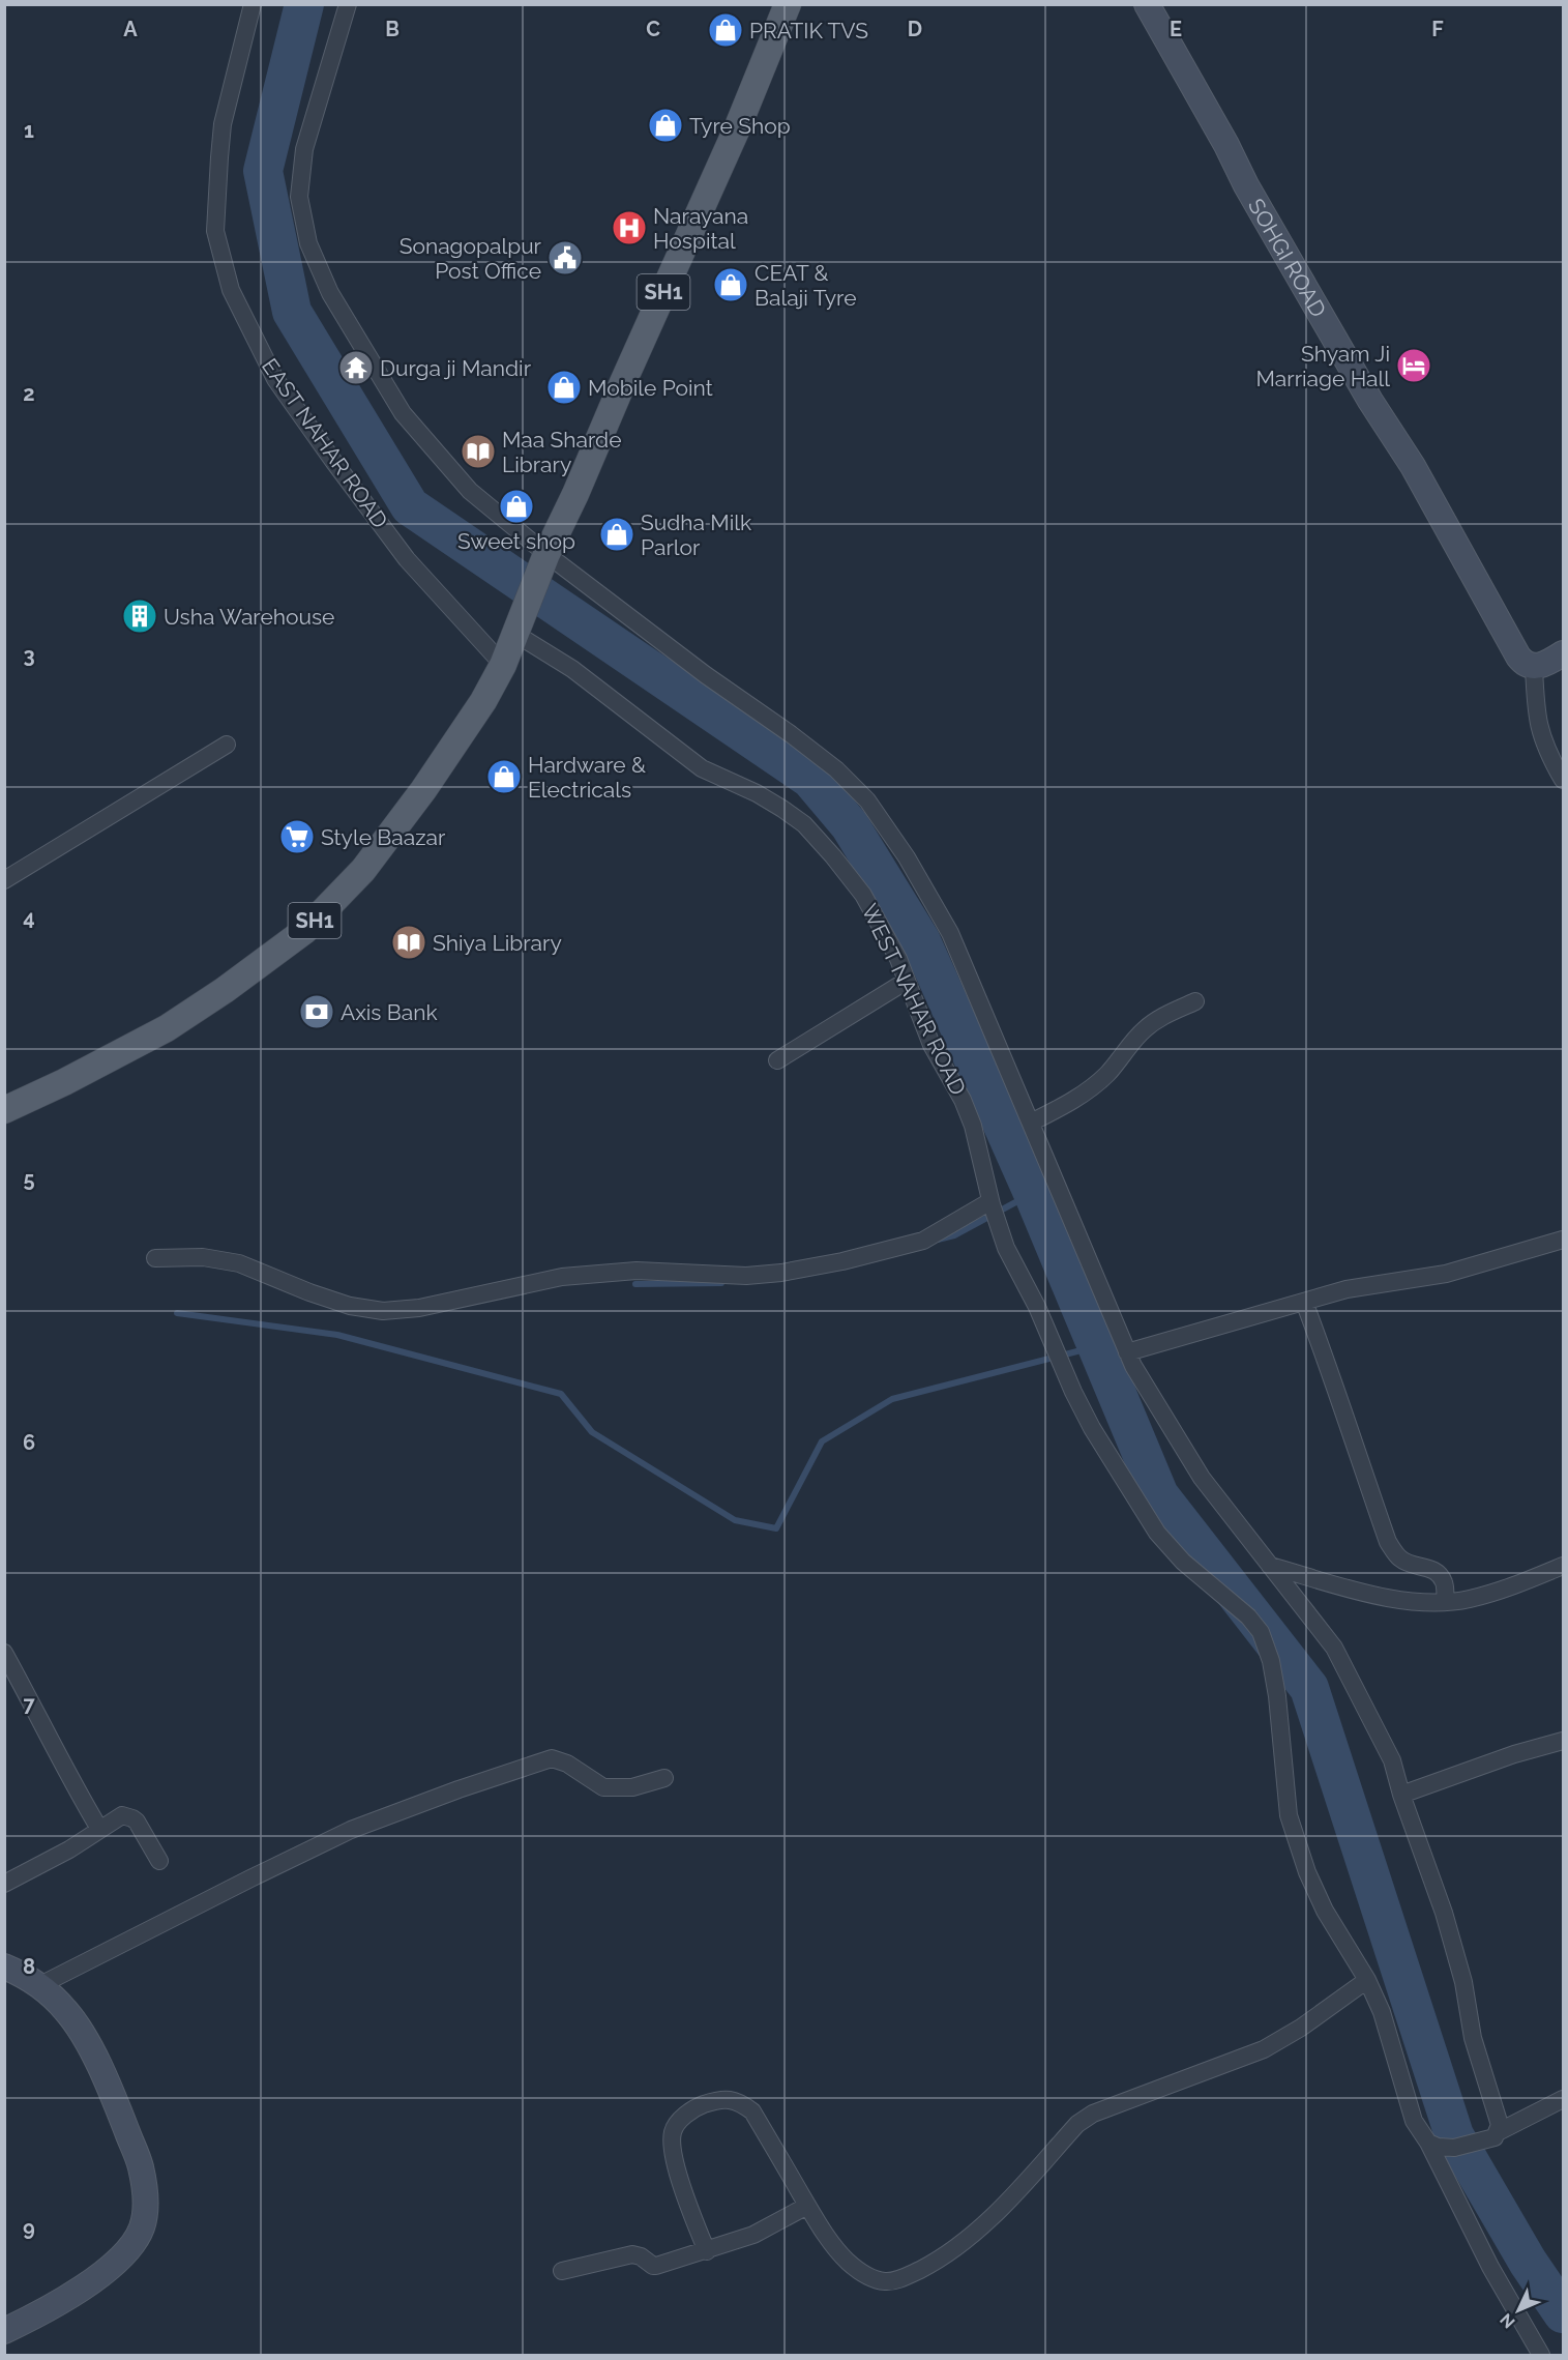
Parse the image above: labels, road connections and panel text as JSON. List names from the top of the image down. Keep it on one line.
{"streets":{"main road":["SH1"],"street":["SOHGI ROAD","EAST NAHAR ROAD","WEST NAHAR ROAD"]},"crossings":[["SH1","EAST NAHAR ROAD"],["SH1","WEST NAHAR ROAD"]],"places":{"shop":["PRATIK TVS","Tyre Shop","CEAT & Balaji Tyre","Mobile Point","Sweet shop","Sudha Milk Parlor","Hardware & Electricals"],"hospital":["Narayana Hospital"],"public building":["Sonagopalpur Post Office"],"hotel":["Shyam Ji Marriage Hall"],"temple":["Durga ji Mandir"],"library":["Maa Sharde Library","Shiya Library"],"building":["Usha Warehouse"],"supermarket":["Style Baazar"],"bank":["Axis Bank"]},"north":"bottom left","grid":{"columns":["A","B","C","D","E","F"],"rows":["1","2","3","4","5","6","7","8","9"]}}
